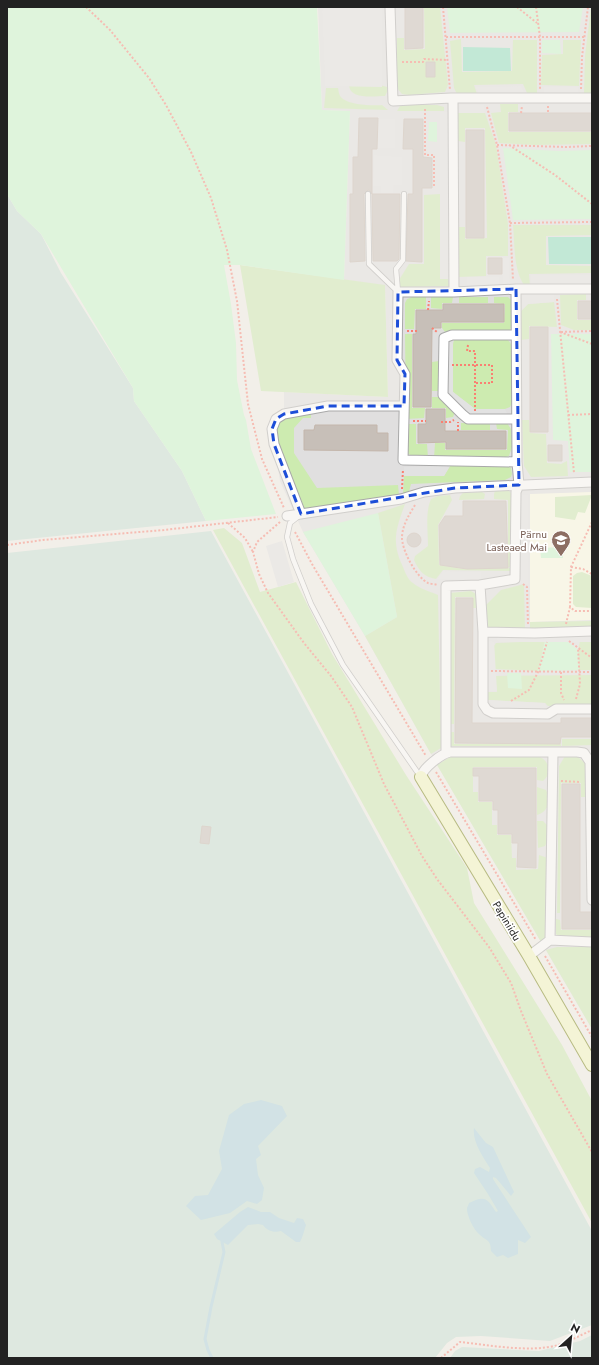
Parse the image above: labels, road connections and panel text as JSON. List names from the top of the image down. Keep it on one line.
{"streets":{"street":["Papiniidu"]},"places":{"school or university":["Pärnu Lasteaed Mai"]},"north":"top right"}
